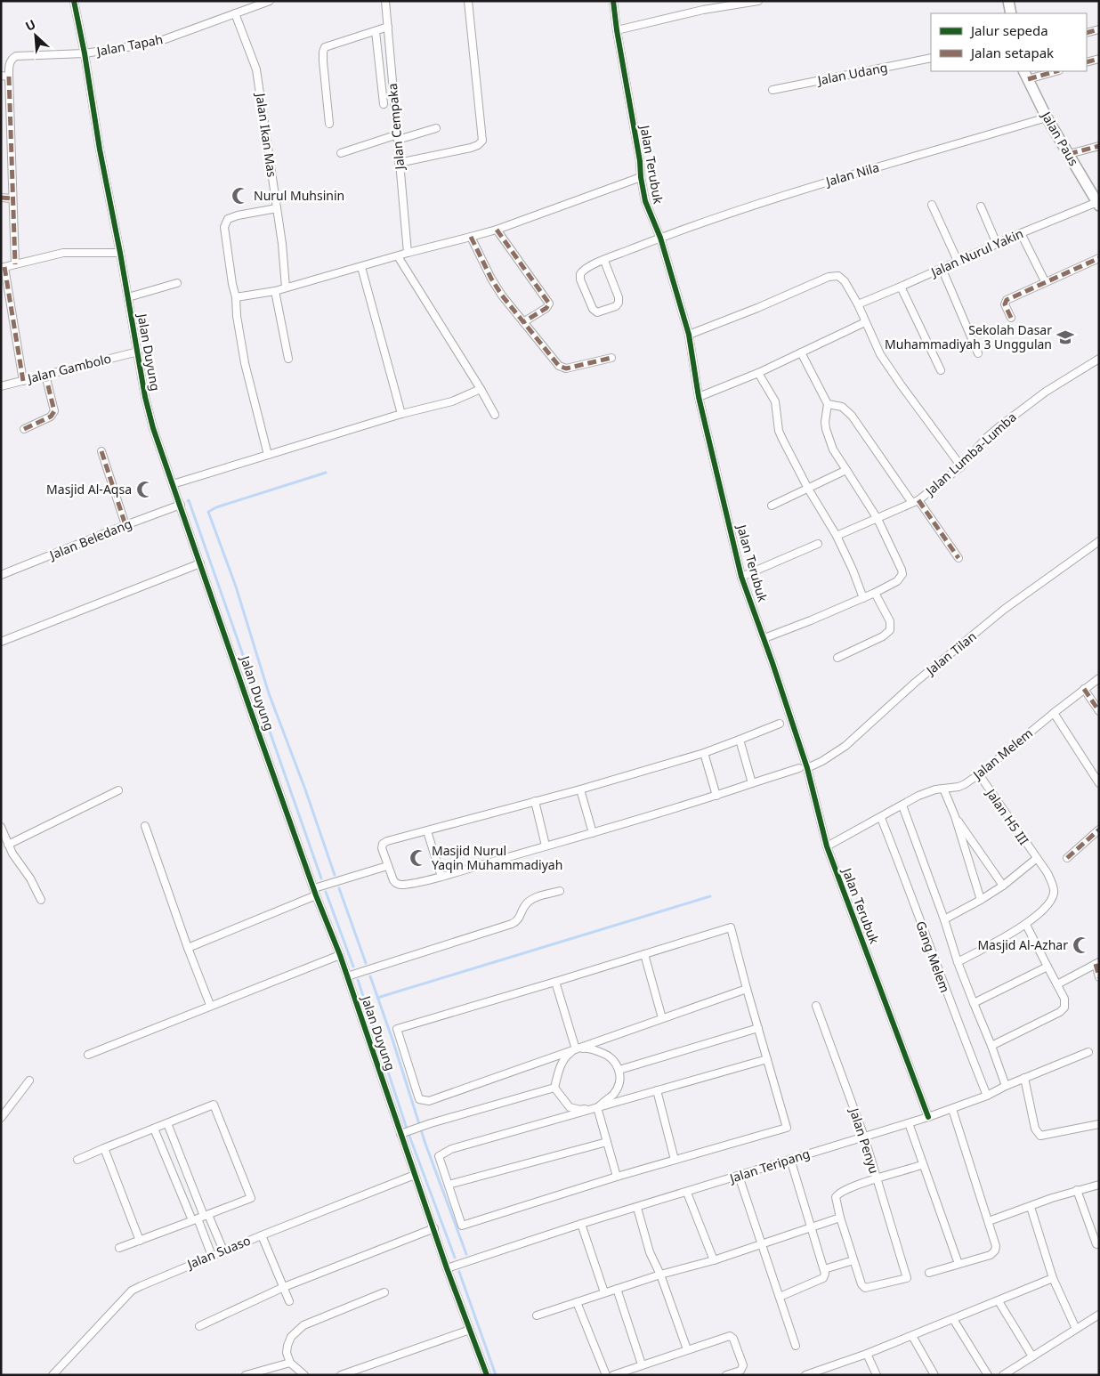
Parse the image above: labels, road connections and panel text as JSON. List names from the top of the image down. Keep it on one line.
{"streets":{"main road":["Jalan Paus"],"street":["Jalan Tapah","Jalan Udang","Jalan Cempaka","Jalan Ikan Mas","Jalan Terubuk","Jalan Nila","Jalan Nurul Yakin","Jalan Duyung","Jalan Gambolo","Jalan Lumba-Lumba","Jalan Beledang","Jalan Tilan","Jalan Melem","Jalan H5 III","Gang Melem","Jalan Penyu","Jalan Teripang","Jalan Suaso"]},"crossings":[["Jalan Tapah","Jalan Ikan Mas"],["Jalan Tapah","Jalan Duyung"],["Jalan Paus","Jalan Nila"],["Jalan Paus","Jalan Nurul Yakin"],["Jalan Terubuk","Jalan Nila"],["Jalan Terubuk","Jalan Tilan"],["Jalan Terubuk","Jalan Melem"],["Jalan Terubuk","Jalan Teripang"],["Jalan Duyung","Jalan Gambolo"],["Jalan Duyung","Jalan Beledang"],["Jalan Duyung","Jalan Teripang"],["Jalan Duyung","Jalan Suaso"],["Jalan Melem","Jalan H5 III"],["Jalan Melem","Gang Melem"],["Gang Melem","Jalan Teripang"],["Jalan Penyu","Jalan Teripang"]],"places":{"mosque":["Nurul Muhsinin","Masjid Al-Aqsa","Masjid Nurul Yaqin Muhammadiyah","Masjid Al-Azhar"],"school or university":["Sekolah Dasar Muhammadiyah 3 Unggulan"]},"legend":["Jalur sepeda","Jalan setapak"],"north":"top left"}
